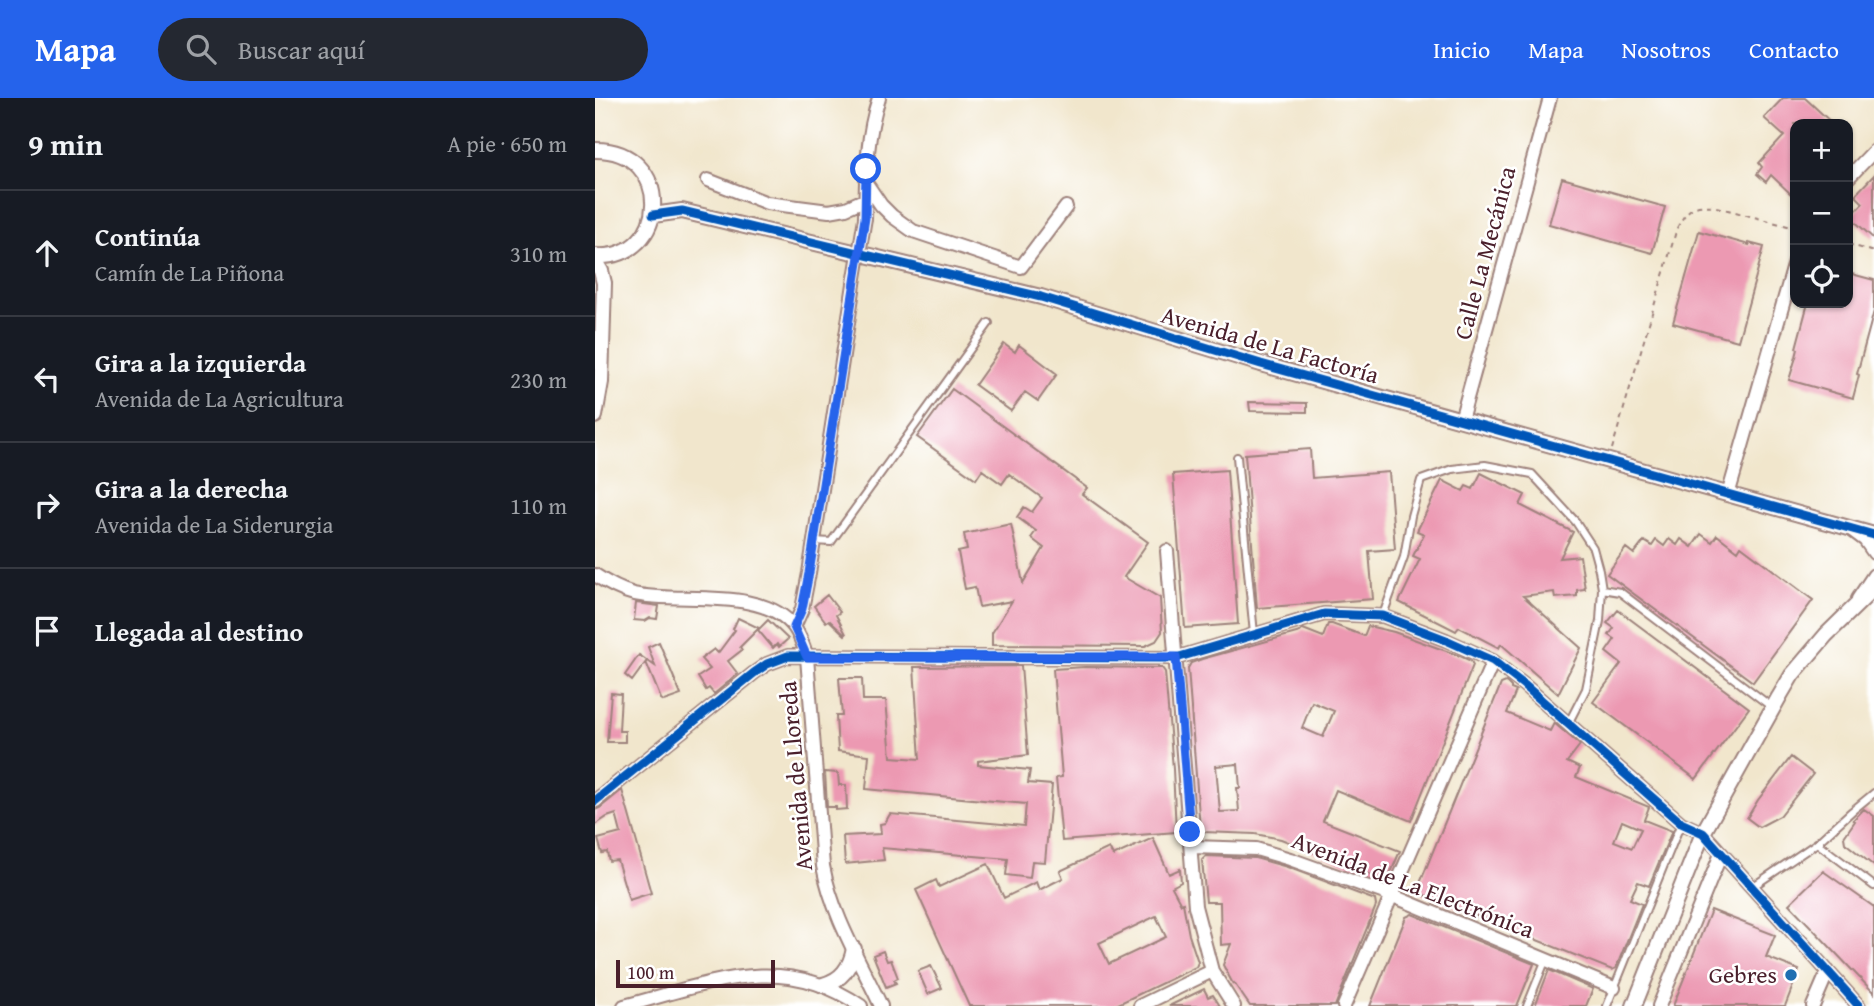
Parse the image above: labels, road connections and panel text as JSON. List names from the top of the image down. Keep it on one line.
{"streets":{"street":["Calle La Mecánica","Avenida de La Factoría","Avenida de Lloreda","Avenida de La Electrónica"]},"crossings":[["Calle La Mecánica","Avenida de La Factoría"]],"places":["Gebres"],"scale_bar":"100 m","page":{"header":"Mapa","search":"Buscar aquí","nav":["Inicio","Mapa","Nosotros","Contacto"],"heading":["9 min","A pie · 650 m"],"map_buttons":["+","−"],"list":[["Continúa","Camín de La Piñona","310 m"],["Gira a la izquierda","Avenida de La Agricultura","230 m"],["Gira a la derecha","Avenida de La Siderurgia","110 m"],"Llegada al destino"],"scale":"100 m"}}
